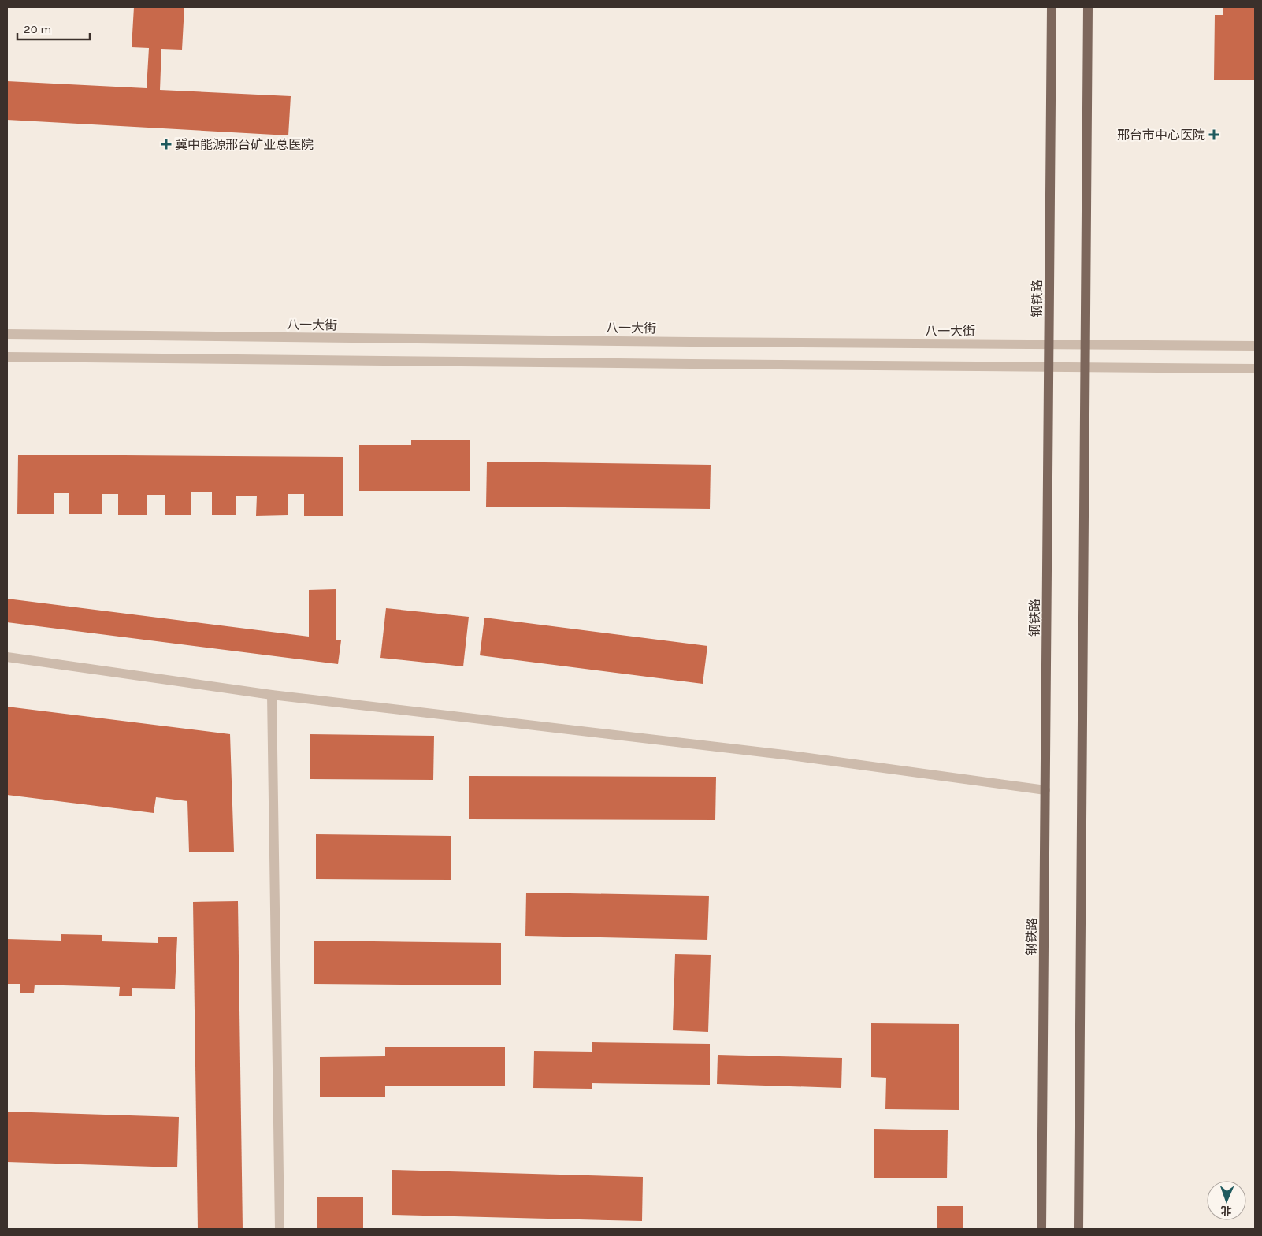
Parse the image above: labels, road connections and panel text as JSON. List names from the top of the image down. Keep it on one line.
{"streets":{"main road":["钢铁路"],"street":["八一大街"]},"crossings":[["钢铁路","八一大街"]],"places":{"health":["邢台市中心医院","冀中能源邢台矿业总医院"]},"scale_bar":"20 m","north":"bottom"}
